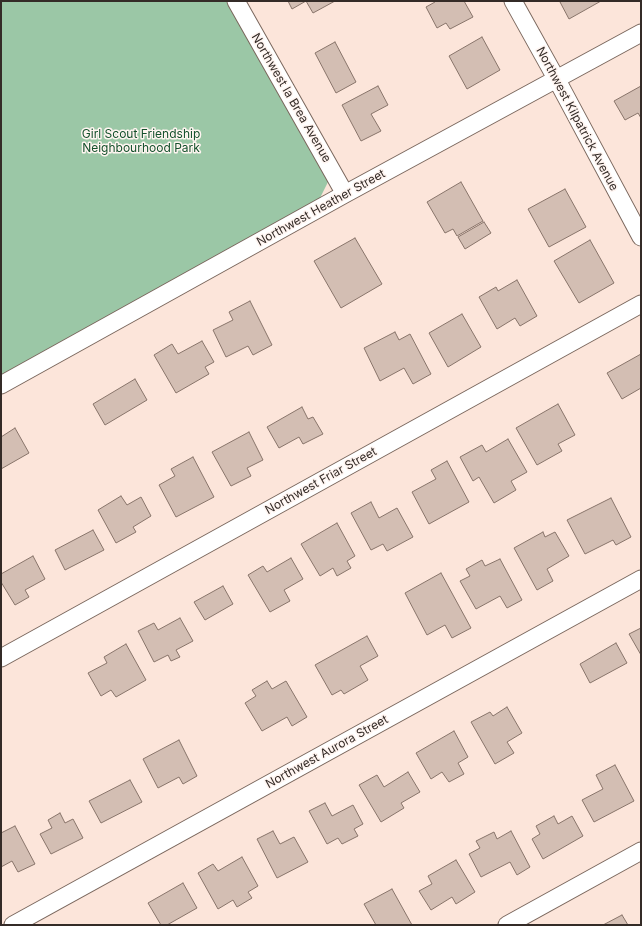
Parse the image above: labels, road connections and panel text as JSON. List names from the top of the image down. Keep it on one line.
{"streets":{"street":["Northwest la Brea Avenue","Northwest Kilpatrick Avenue","Northwest Heather Street","Northwest Friar Street","Northwest Aurora Street"]},"crossings":[["Northwest la Brea Avenue","Northwest Heather Street"],["Northwest Kilpatrick Avenue","Northwest Heather Street"]],"parks":["Girl Scout Friendship Neighbourhood Park"]}
